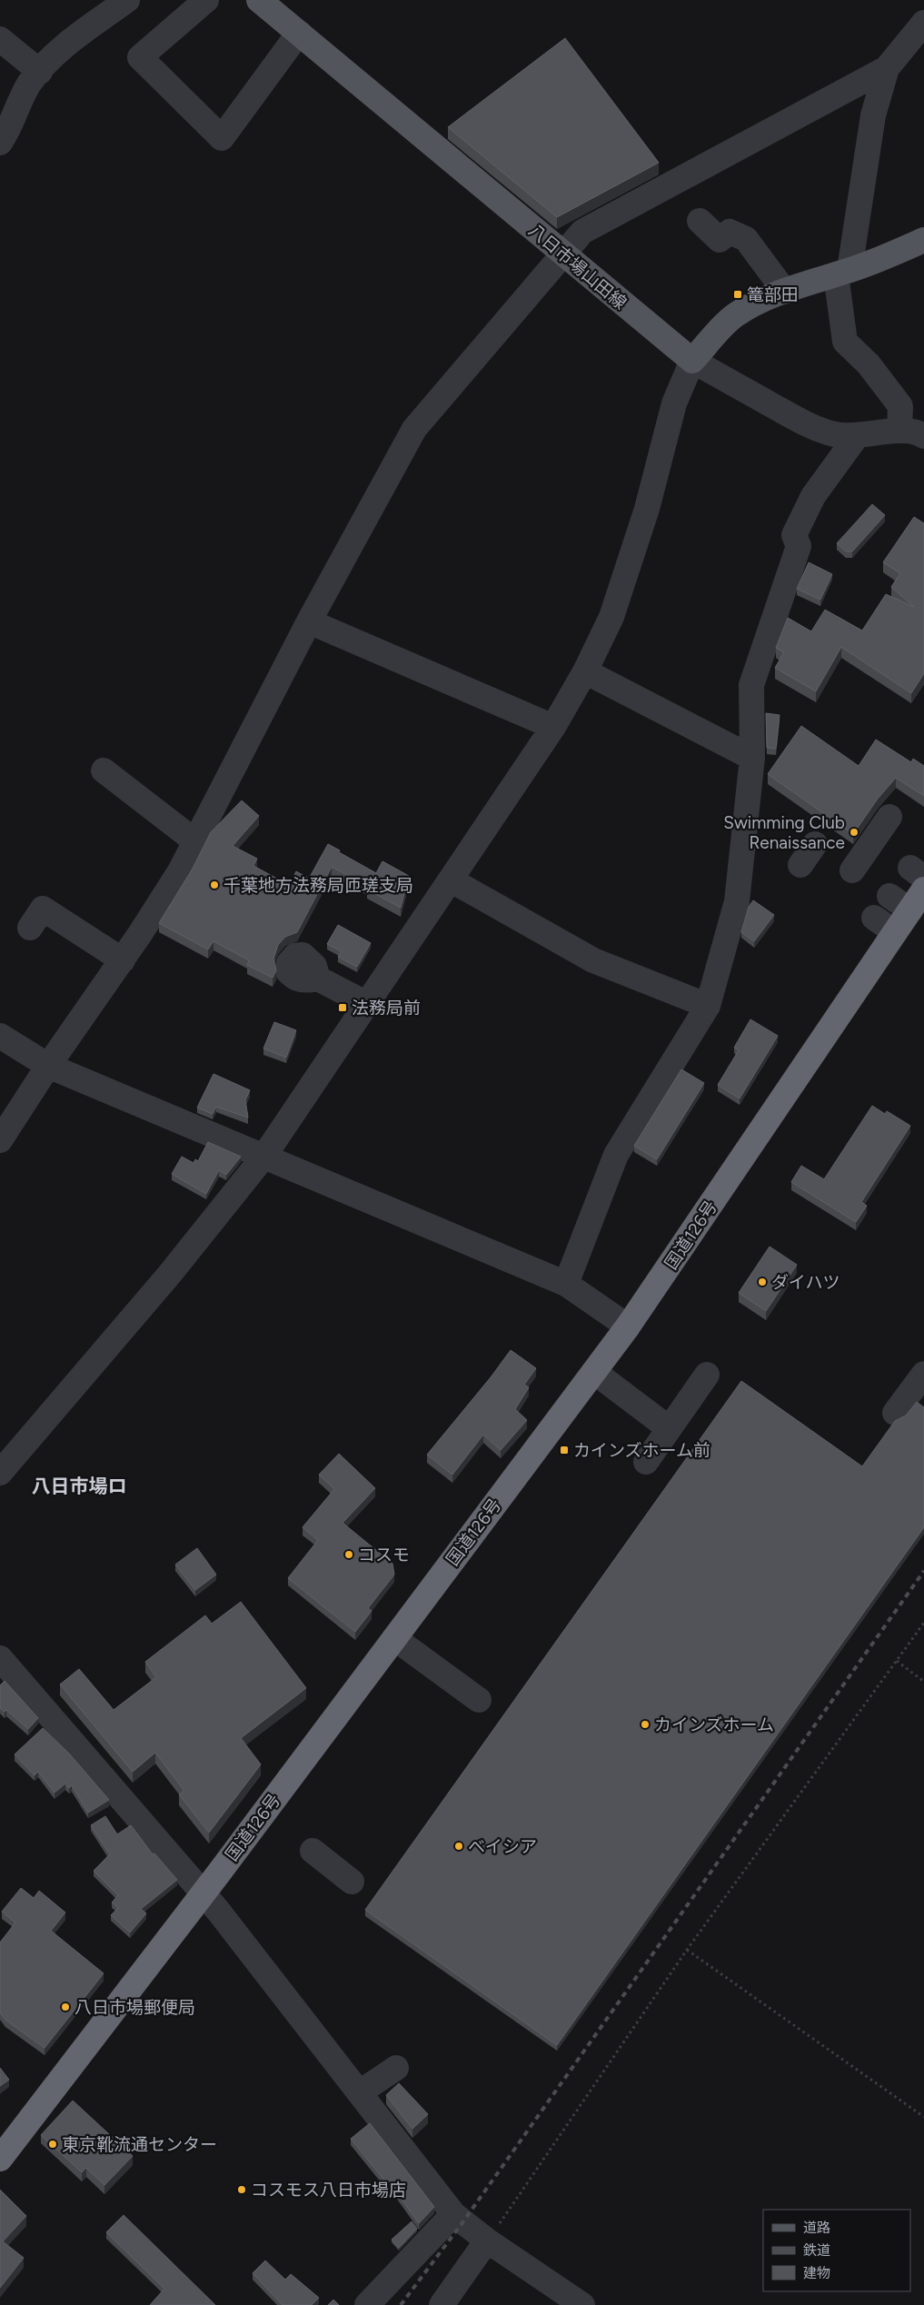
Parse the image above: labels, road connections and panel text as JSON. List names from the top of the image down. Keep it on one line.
{"streets":{"highway":["国道126号"],"main road":["八日市場山田線"]},"districts":["八日市場ロ"],"places":{"transit":["篭部田","法務局前","カインズホーム前"],"other":["Swimming Club Renaissance","千葉地方法務局匝瑳支局","ダイハツ","コスモ","カインズホーム","ベイシア","八日市場郵便局","東京靴流通センター","コスモス八日市場店"]},"legend":["道路","鉄道","建物"]}
